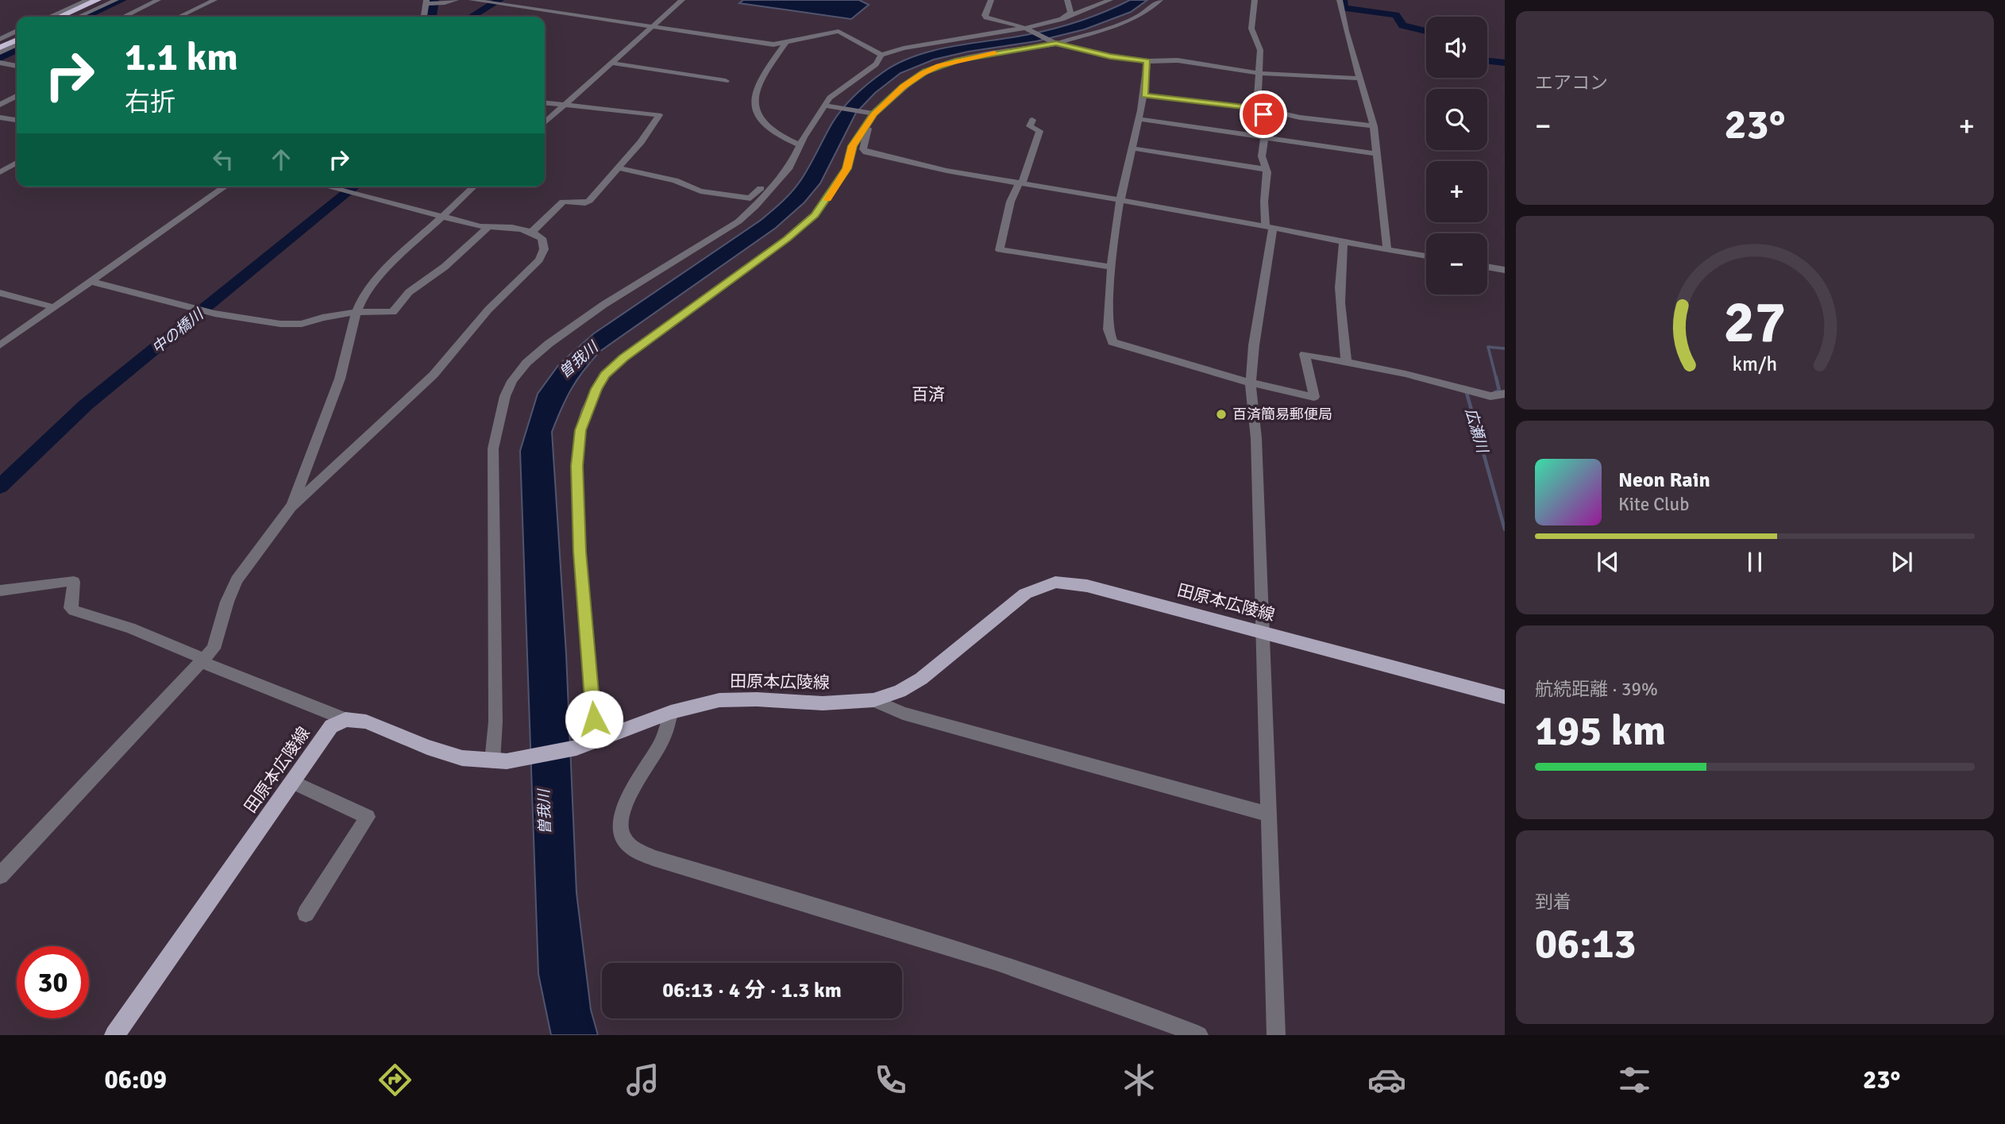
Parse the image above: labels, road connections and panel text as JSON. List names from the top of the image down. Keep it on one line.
{"streets":{"main road":["田原本広陵線"]},"districts":["百済"],"water":["中の橋川","曽我川","広瀬川"],"places":["百済簡易郵便局"],"page":{"tile":["エアコン",["航続距離 · 39%","195 km"],["到着","06:13"]],"map_buttons":["+","−"],"turn":["1.1 km","右折"],"heat":["−","23°","+"],"song":["Neon Rain","Kite Club"],"limit":"30","trip":"06:13 · 4 分 · 1.3 km","tabs":["06:09","23°"],"gauge":["27","km/h"]}}
